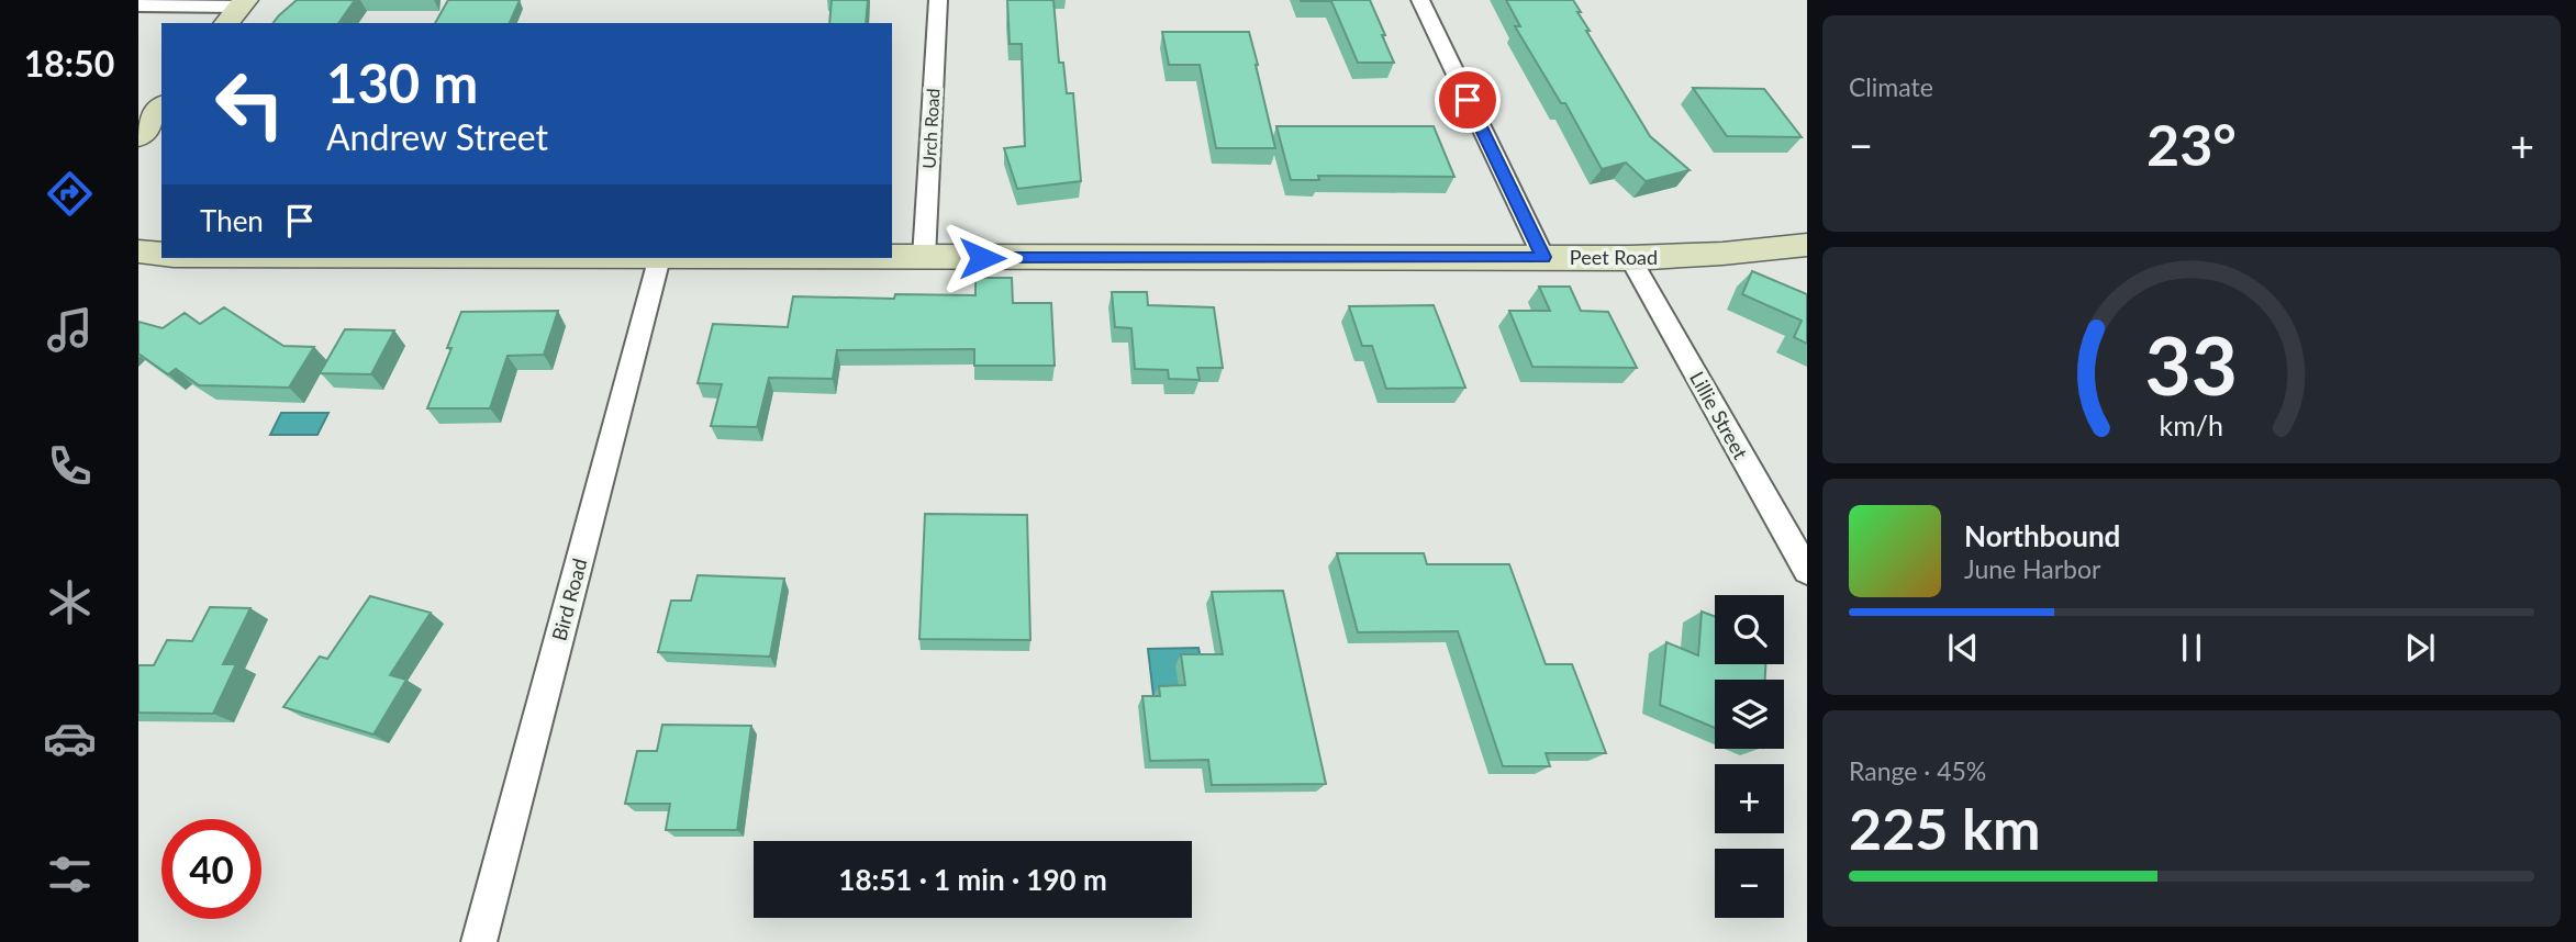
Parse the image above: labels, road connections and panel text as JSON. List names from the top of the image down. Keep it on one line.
{"streets":{"street":["Urch Road","Peet Road","Lillie Street","Bird Road"]},"crossings":[["Urch Road","Peet Road"],["Peet Road","Lillie Street"],["Peet Road","Bird Road"]],"page":{"tabs":"18:50","tile":["Climate",["Range · 45%","225 km"]],"turn":["130 m","Andrew Street"],"heat":["−","23°","+"],"then":"Then","song":["Northbound","June Harbor"],"map_buttons":["+","−"],"limit":"40","trip":"18:51 · 1 min · 190 m","gauge":["33","km/h"]}}
